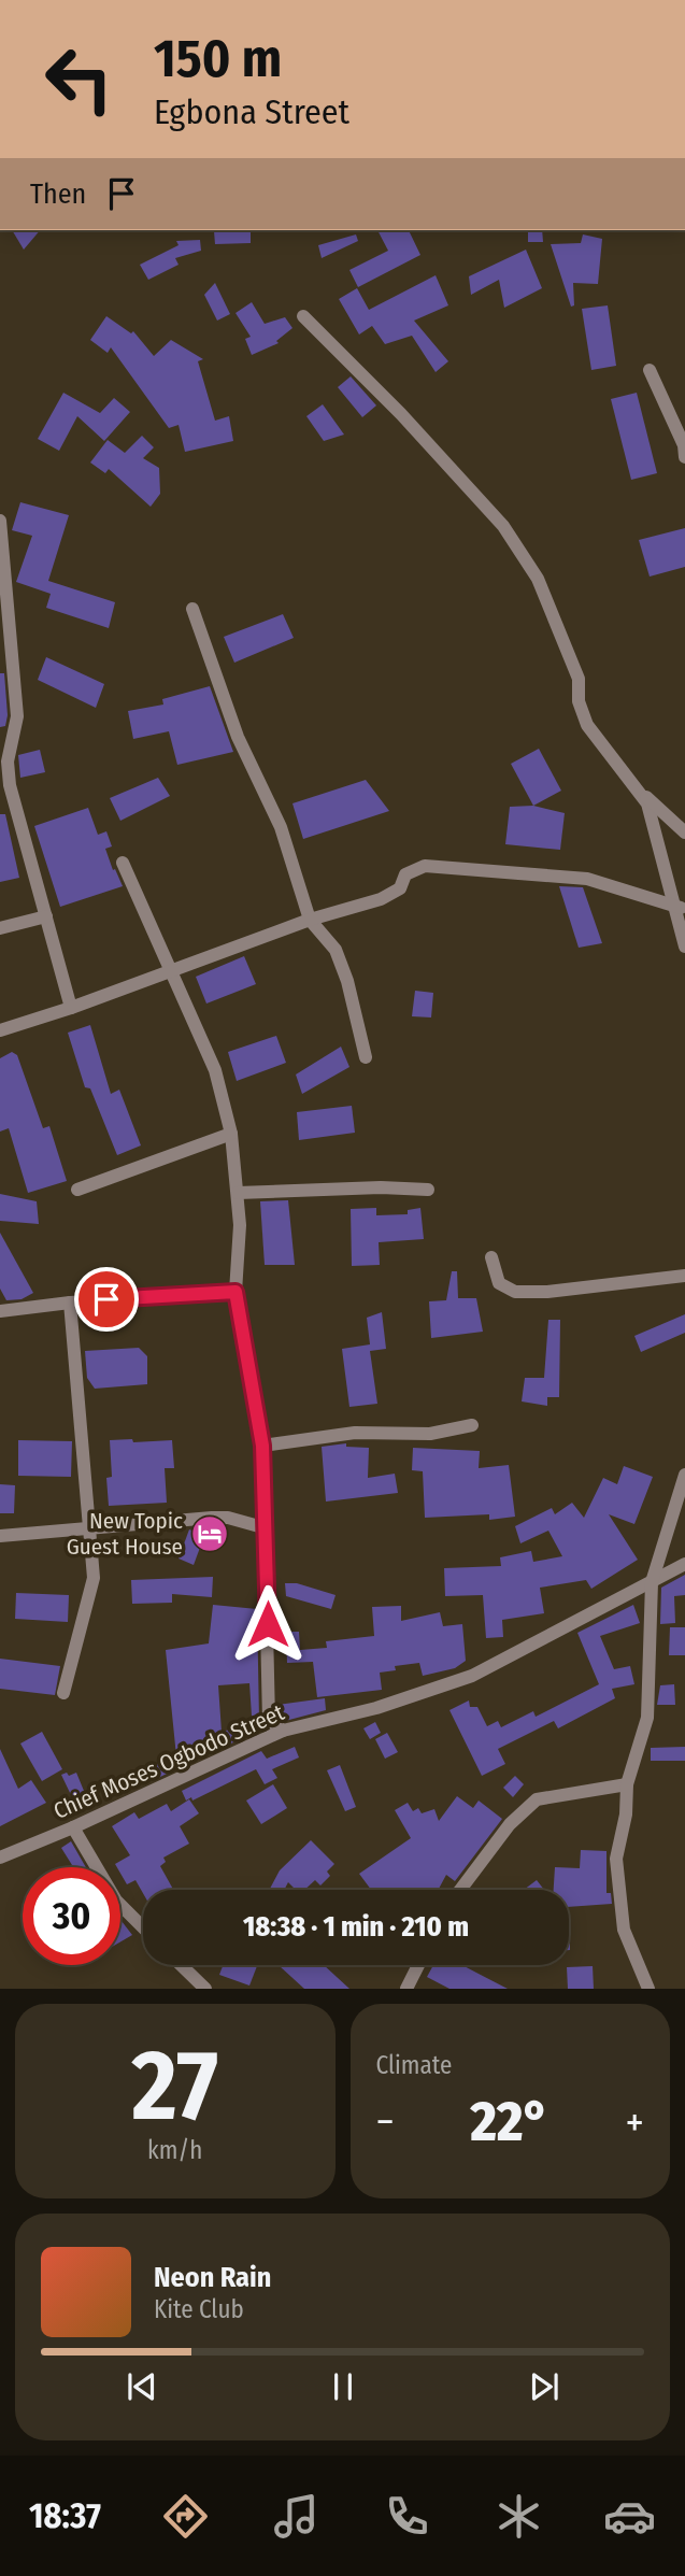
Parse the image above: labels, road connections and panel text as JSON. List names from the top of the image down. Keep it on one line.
{"streets":{"street":["Chief Moses Ogbodo Street"]},"places":{"hotel":["New Topic Guest House"]},"page":{"turn":["150 m","Egbona Street"],"then":"Then","limit":"30","trip":"18:38 · 1 min · 210 m","tile":[["27","km/h"],"Climate"],"heat":["−","22°","+"],"song":["Neon Rain","Kite Club"],"tabs":"18:37"}}
